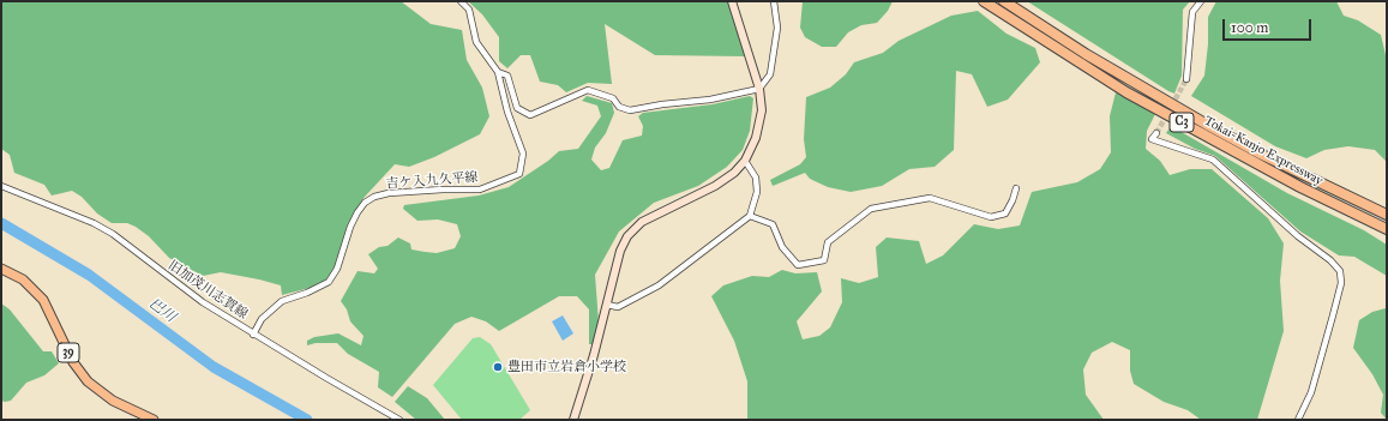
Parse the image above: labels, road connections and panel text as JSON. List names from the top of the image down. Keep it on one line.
{"streets":{"highway":["C3","Tokai-Kanjo Expressway"],"main road":["39"],"street":["吉ケ入九久平線","旧加茂川志賀線"]},"crossings":[["吉ケ入九久平線","旧加茂川志賀線"]],"water":["巴川"],"places":["豊田市立岩倉小学校"],"scale_bar":"100 m"}
